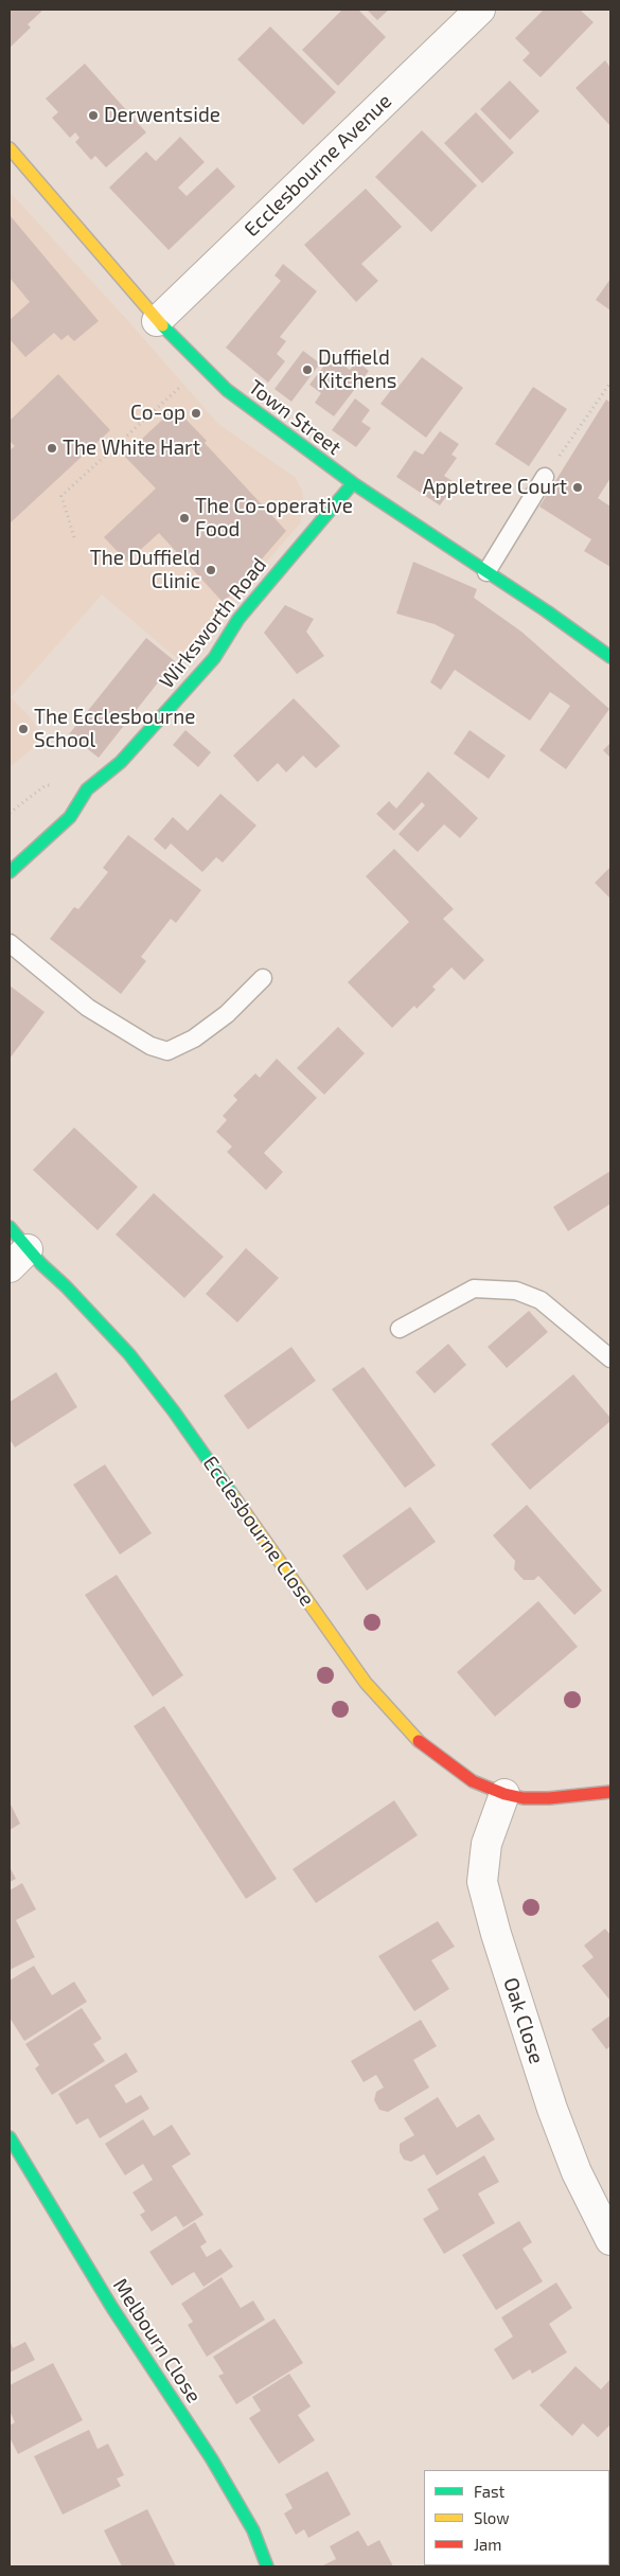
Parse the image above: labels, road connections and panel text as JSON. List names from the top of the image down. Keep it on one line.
{"streets":{"main road":["Town Street","Wirksworth Road","Ecclesbourne Close","Melbourn Close"],"street":["Ecclesbourne Avenue","Oak Close"]},"crossings":[["Ecclesbourne Avenue","Town Street"],["Town Street","Wirksworth Road"],["Ecclesbourne Close","Oak Close"]],"places":["Derwentside","Duffield Kitchens","Co-op","The White Hart","Appletree Court","The Co-operative Food","The Duffield Clinic","The Ecclesbourne School"],"legend":["Fast","Slow","Jam"]}
